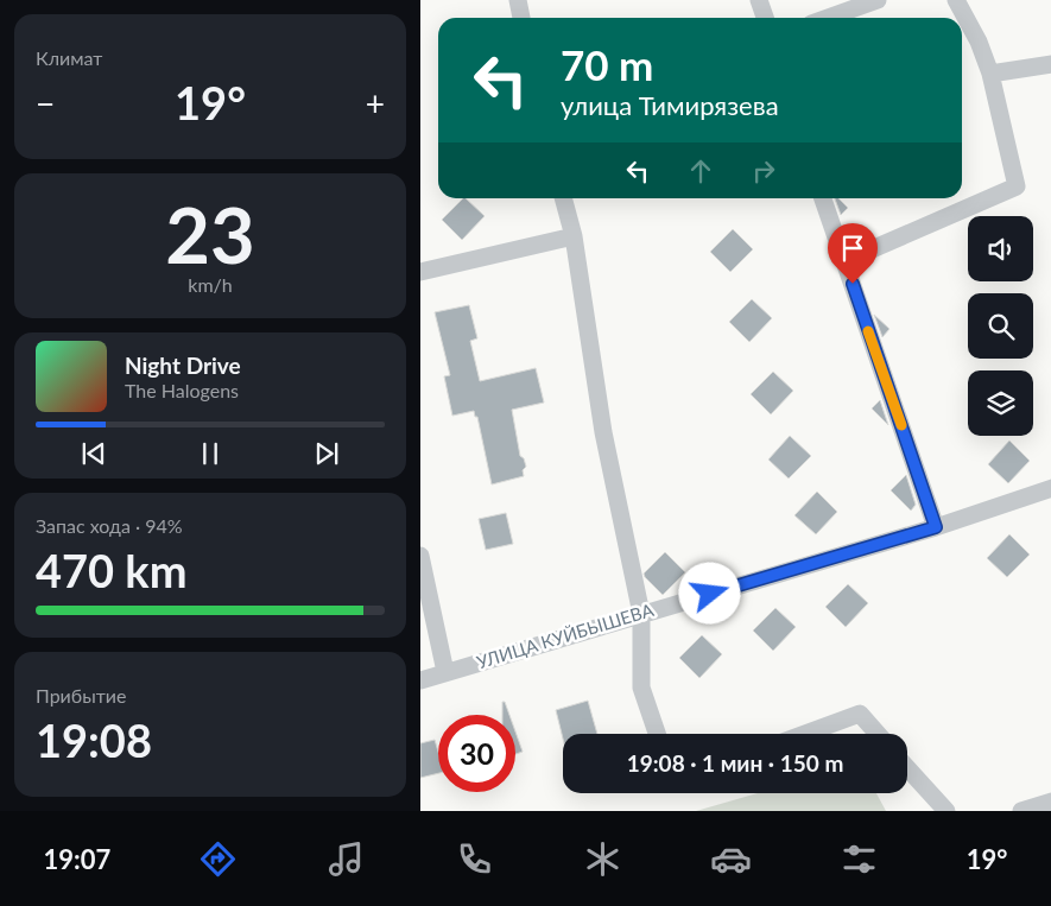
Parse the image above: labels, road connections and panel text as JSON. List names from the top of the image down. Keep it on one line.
{"streets":{"street":["УЛИЦА КУЙБЫШЕВА"]},"page":{"tile":["Климат",["23","km/h"],["Запас хода · 94%","470 km"],["Прибытие","19:08"]],"turn":["70 m","улица Тимирязева"],"heat":["−","19°","+"],"song":["Night Drive","The Halogens"],"limit":"30","trip":"19:08 · 1 мин · 150 m","tabs":["19:07","19°"]}}
